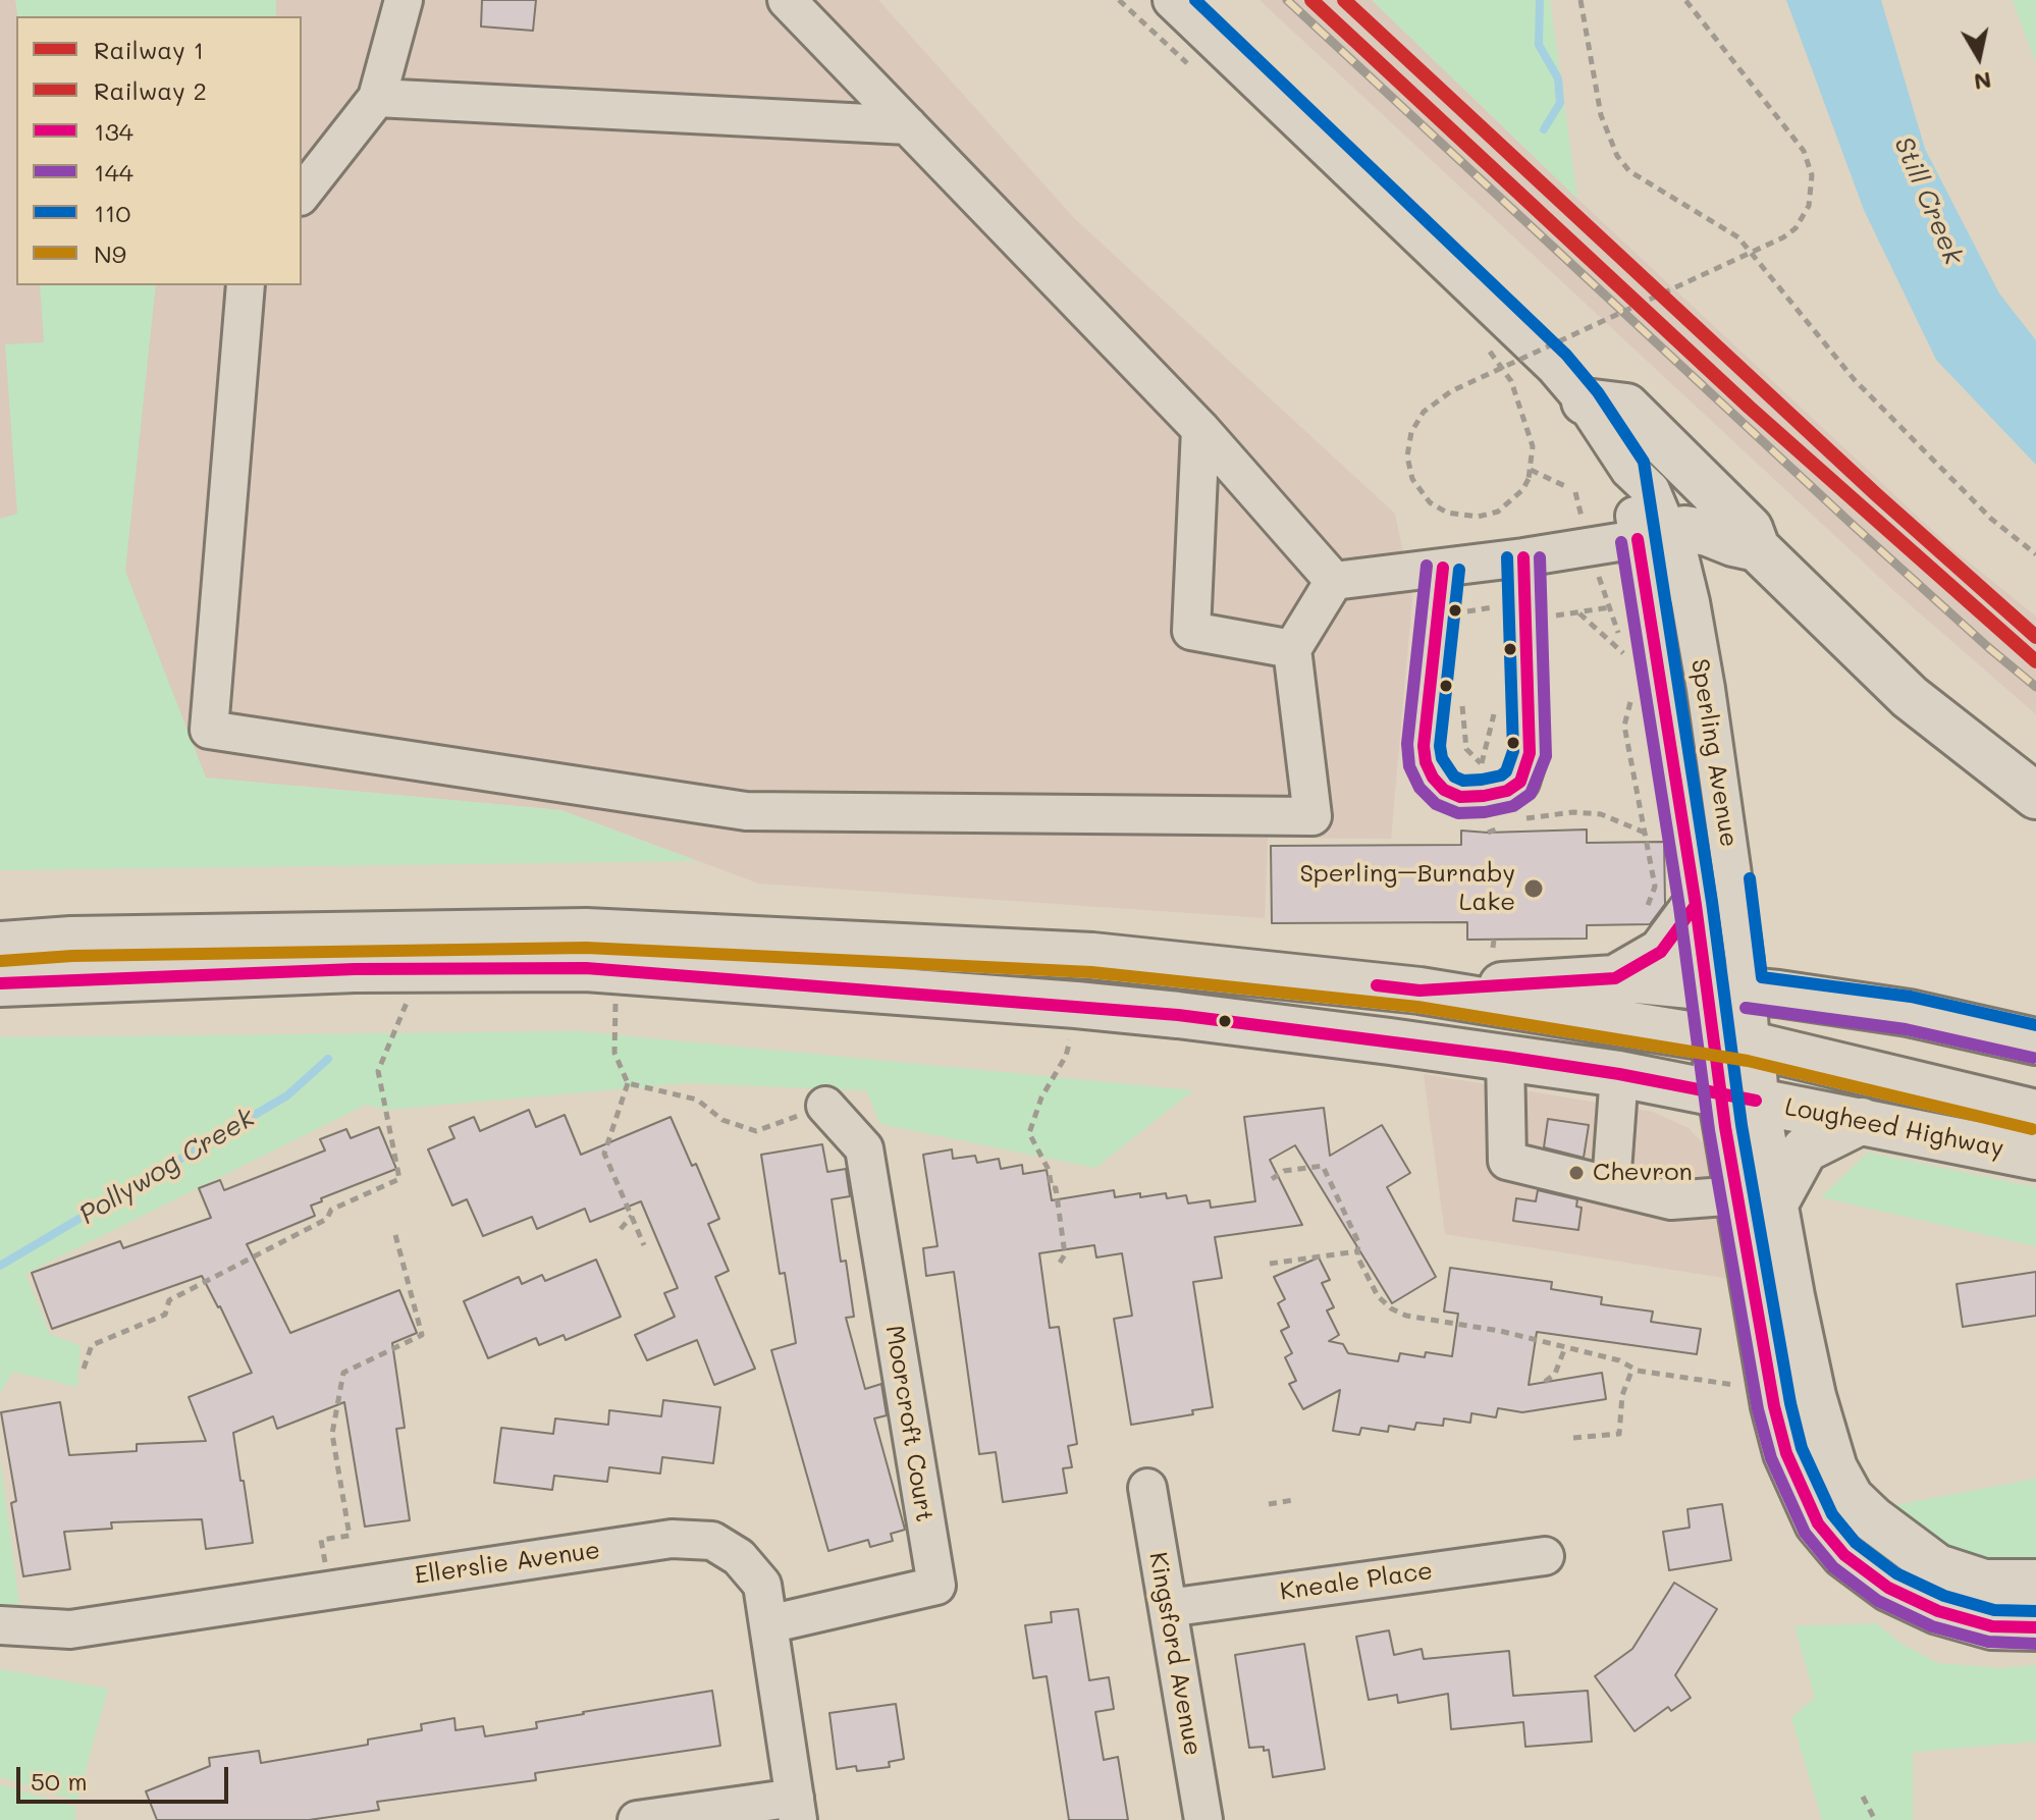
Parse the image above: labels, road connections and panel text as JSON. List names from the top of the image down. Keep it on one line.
{"streets":{"main road":["Sperling Avenue","Lougheed Highway"],"street":["Moorcroft Court","Ellerslie Avenue","Kneale Place","Kingsford Avenue"]},"crossings":[["Sperling Avenue","Lougheed Highway"],["Moorcroft Court","Ellerslie Avenue"],["Kneale Place","Kingsford Avenue"]],"water":["Still Creek","Pollywog Creek"],"places":["Sperling–Burnaby Lake","Chevron"],"lines":["rail line 1","rail line 2","transit line 110","transit line 134","transit line 144","transit line N9"],"legend":["Railway 1","Railway 2","134","144","110","N9"],"scale_bar":"50 m","north":"bottom"}
